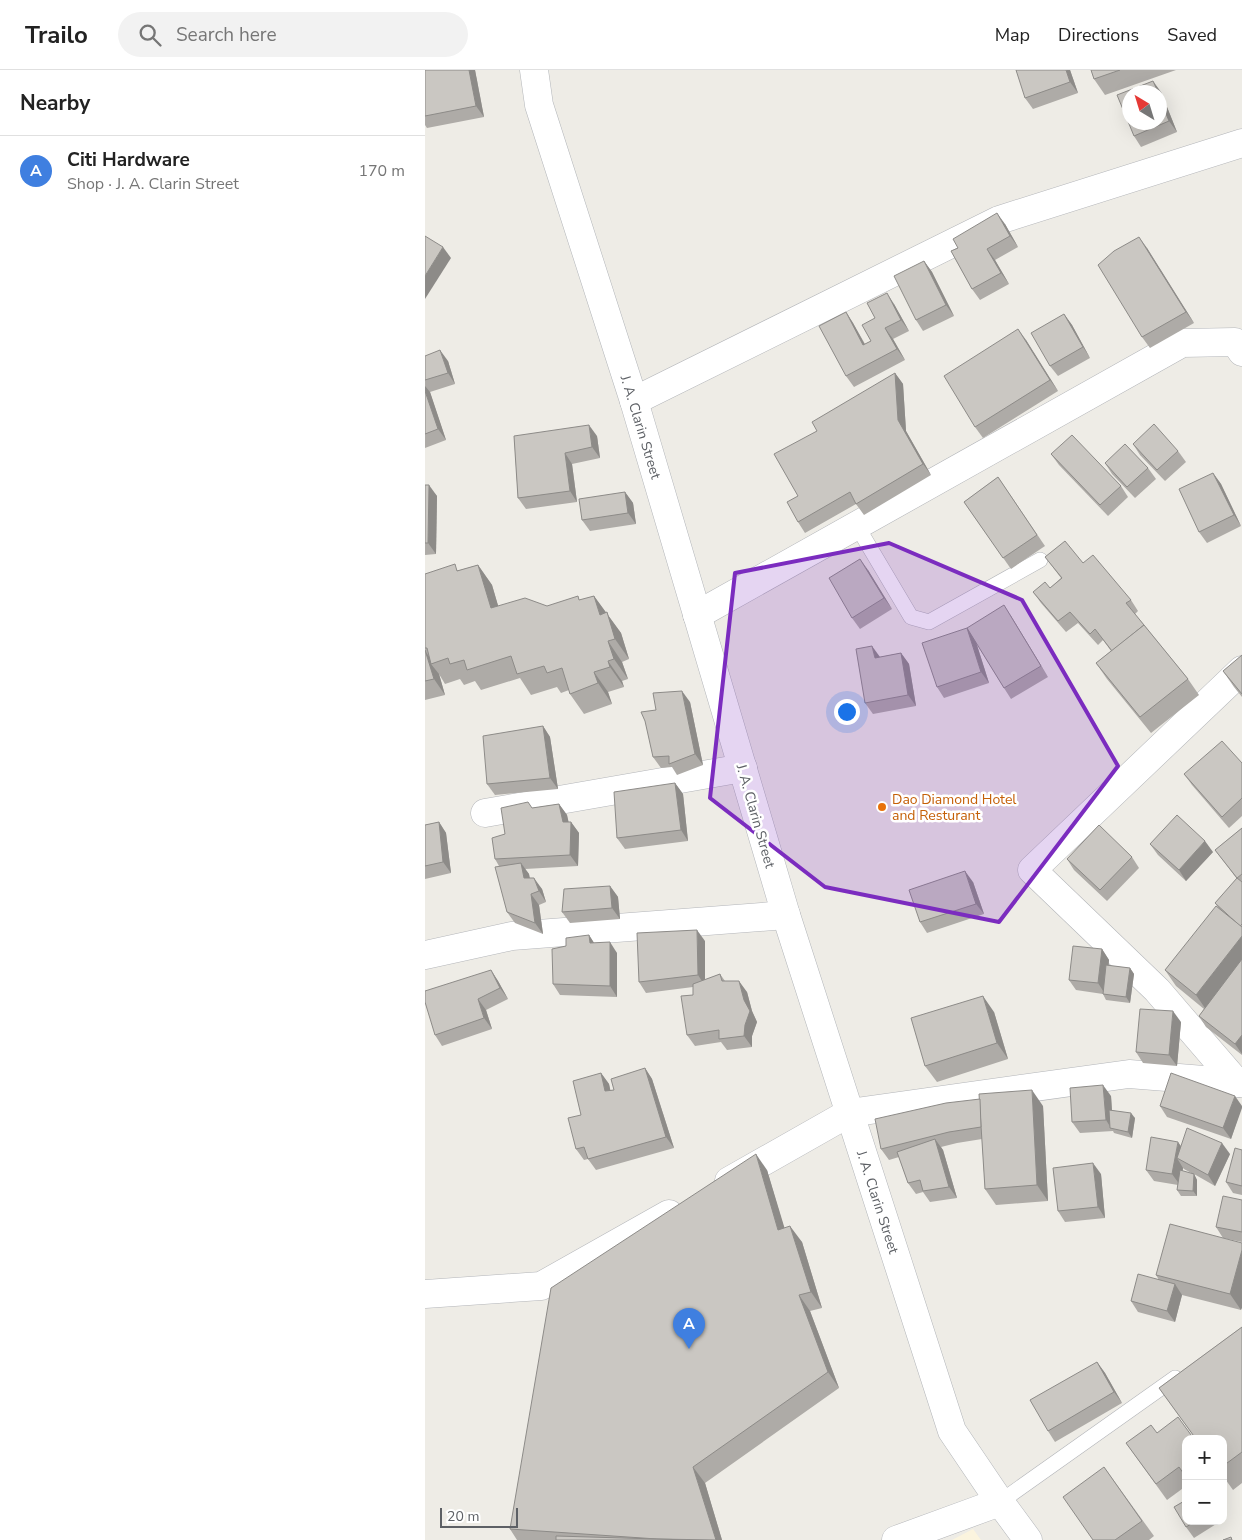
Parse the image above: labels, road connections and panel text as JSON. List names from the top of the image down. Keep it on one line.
{"streets":{"street":["J. A. Clarin Street"]},"places":["Dao Diamond Hotel and Resturant"],"scale_bar":"20 m","north":"top left","page":{"header":"Trailo","search":"Search here","nav":["Map","Directions","Saved"],"heading":"Nearby","list":[{"mark":"A","name":"Citi Hardware","note":"Shop · J. A. Clarin Street","value":"170 m"}],"pins":"A","map_buttons":["+","−"],"scale":"20 m"}}
